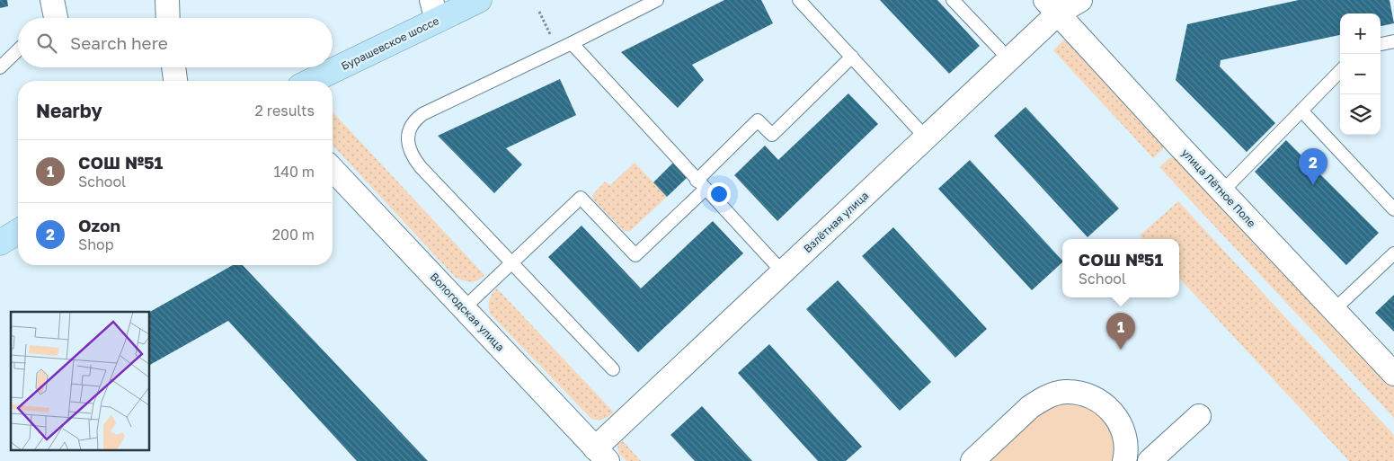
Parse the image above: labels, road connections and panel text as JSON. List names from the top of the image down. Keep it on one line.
{"streets":{"main road":["Бурашевское шоссе"],"street":["улица Лётное Поле","Взлётная улица","Вологодская улица"]},"crossings":[["улица Лётное Поле","Взлётная улица"],["Взлётная улица","Вологодская улица"]],"page":{"map_buttons":["+","−"],"search":"Search here","heading":["Nearby","2 results"],"list":[{"mark":"1","name":"СОШ №51","note":"School","value":"140 m"},{"mark":"2","name":"Ozon","note":"Shop","value":"200 m"}],"pins":["2","1"],"popup":["СОШ №51","School"]}}
